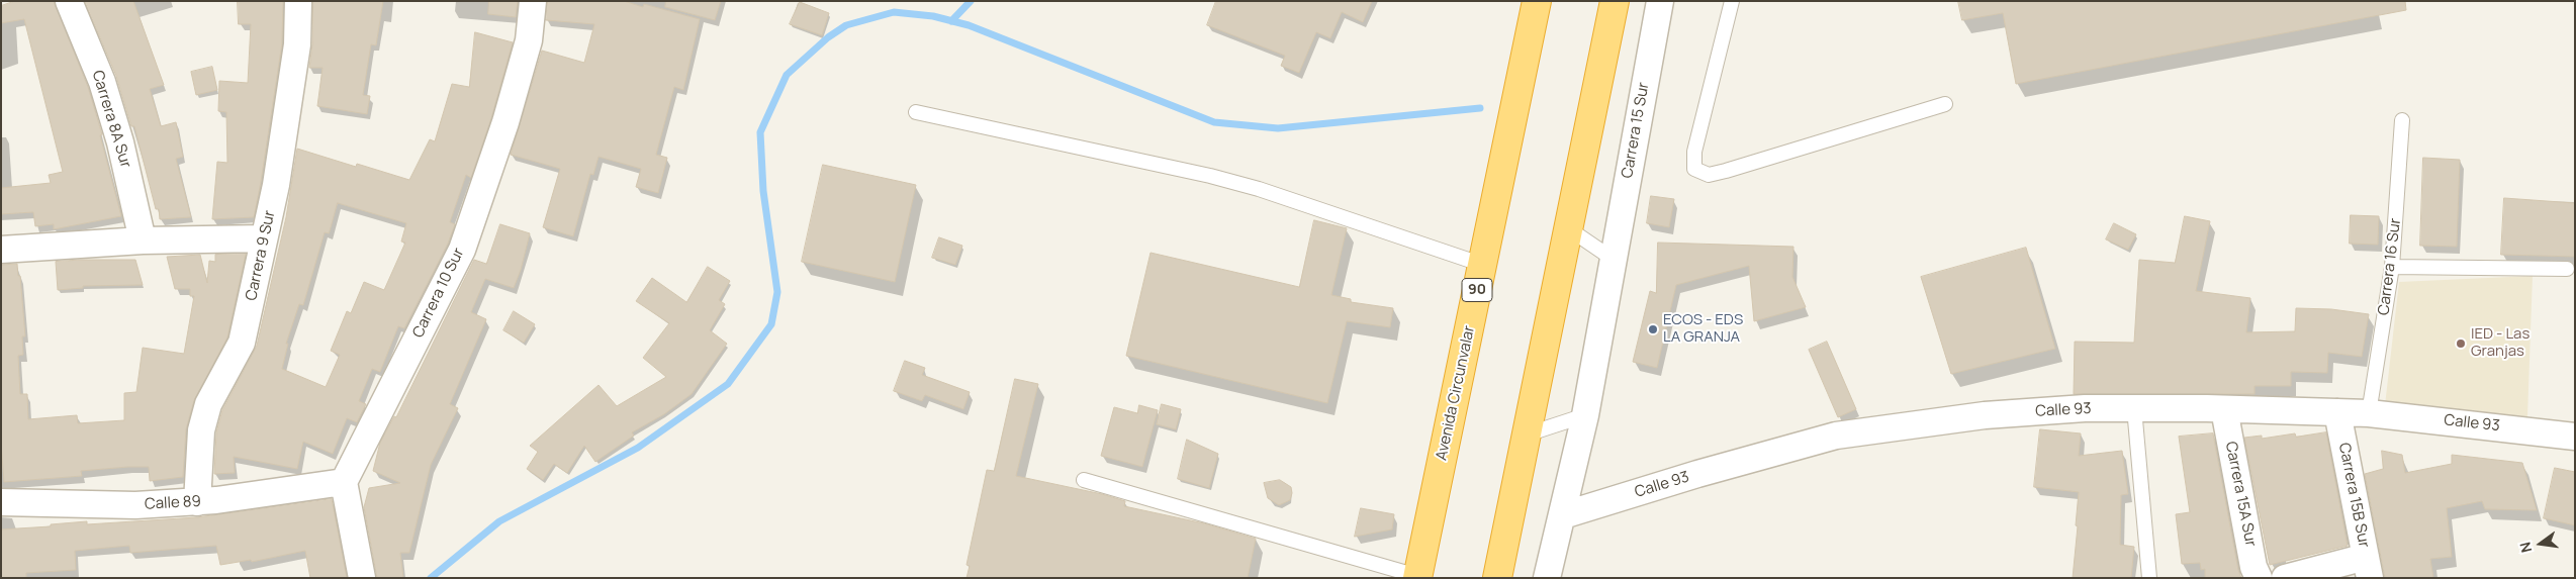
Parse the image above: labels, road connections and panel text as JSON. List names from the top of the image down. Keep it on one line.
{"streets":{"highway":["90","Avenida Circunvalar"],"street":["Carrera 8A Sur","Carrera 15 Sur","Carrera 9 Sur","Carrera 10 Sur","Calle 93","Carrera 15A Sur","Carrera 15B Sur","Calle 89"],"lane":["Carrera 16 Sur"]},"crossings":[["Carrera 15 Sur","Calle 93"],["Carrera 9 Sur","Calle 89"],["Carrera 16 Sur","Calle 93"],["Carrera 10 Sur","Calle 89"],["Calle 93","Carrera 15A Sur"],["Calle 93","Carrera 15B Sur"]],"places":["ECOS - EDS LA GRANJA","IED - Las Granjas"],"north":"left"}
